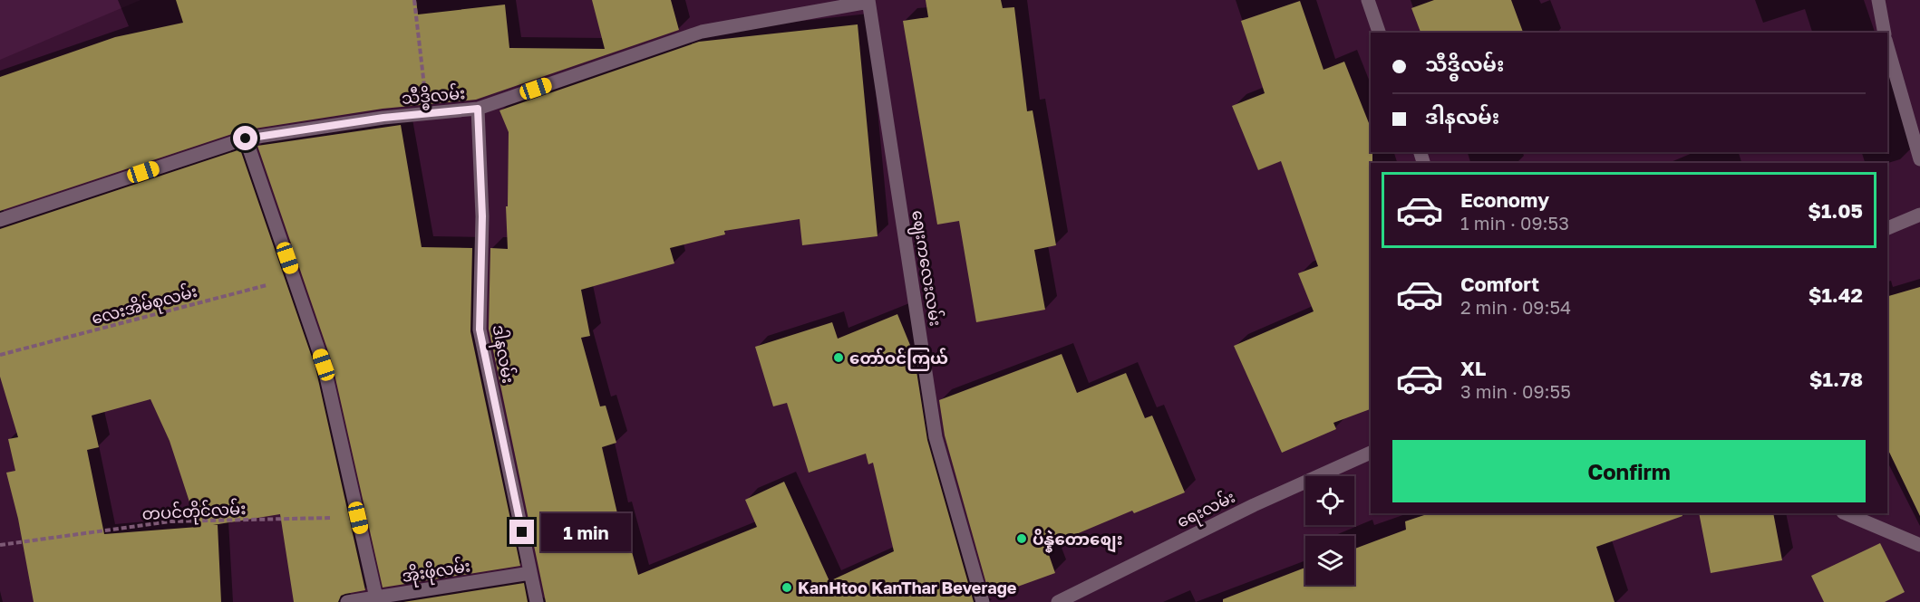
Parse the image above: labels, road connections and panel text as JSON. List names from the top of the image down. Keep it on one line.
{"streets":{"street":["သီဒ္ဓိလမ်း","ဈေးကလေးလမ်း","ဒါနလမ်း","ရေးလမ်း","အိုးဖိုလမ်း"],"path":["လေးအိမ်စုလမ်း","တပင်တိုင်လမ်း"]},"crossings":[["သီဒ္ဓိလမ်း","ဈေးကလေးလမ်း"],["သီဒ္ဓိလမ်း","ဒါနလမ်း"],["ဒါနလမ်း","အိုးဖိုလမ်း"]],"places":["တော်ဝင်ကြယ်","ပိန္နဲတောစျေး","KanHtoo KanThar Beverage"],"page":{"banner":["သီဒ္ဓိလမ်း","ဒါနလမ်း"],"list":[{"name":"Economy","note":"1 min · 09:53","value":"$1.05"},{"name":"Comfort","note":"2 min · 09:54","value":"$1.42"},{"name":"XL","note":"3 min · 09:55","value":"$1.78"}],"buttons":"Confirm","bubble":"1 min"}}
